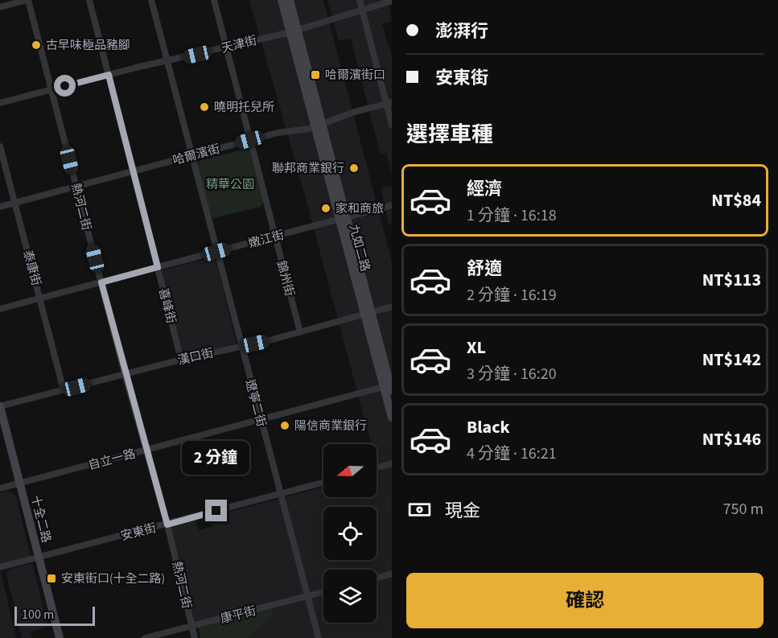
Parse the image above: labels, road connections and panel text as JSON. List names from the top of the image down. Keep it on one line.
{"streets":{"street":["天津街","哈爾濱街","熱河二街","嫩江街","九如二路","泰康街","錦州街","喜峰街","漢口街","遼寧二街","自立一路","十全二路","安東街","康平街"]},"crossings":[["天津街","熱河二街"],["天津街","九如二路"],["天津街","錦州街"],["天津街","喜峰街"],["天津街","遼寧二街"],["哈爾濱街","熱河二街"],["哈爾濱街","九如二路"],["哈爾濱街","泰康街"],["哈爾濱街","錦州街"],["哈爾濱街","喜峰街"],["哈爾濱街","遼寧二街"],["熱河二街","嫩江街"],["熱河二街","漢口街"],["熱河二街","自立一路"],["熱河二街","安東街"],["熱河二街","康平街"],["嫩江街","九如二路"],["嫩江街","泰康街"],["嫩江街","錦州街"],["嫩江街","喜峰街"],["嫩江街","遼寧二街"],["九如二路","漢口街"],["九如二路","自立一路"],["泰康街","漢口街"],["錦州街","漢口街"],["喜峰街","漢口街"],["漢口街","遼寧二街"],["漢口街","十全二路"],["遼寧二街","自立一路"],["遼寧二街","安東街"],["遼寧二街","康平街"],["自立一路","十全二路"],["十全二路","安東街"]],"parks":["精華公園"],"places":{"other":["古早味極品豬腳","曉明托兒所","聯邦商業銀行","家和商旅","陽信商業銀行"],"transit":["哈爾濱街口","安東街口(十全二路)"]},"scale_bar":"100 m","north":"left","page":{"banner":["澎湃行","安東街"],"heading":"選擇車種","list":[{"name":"經濟","note":"1 分鐘 · 16:18","value":"NT$84"},{"name":"舒適","note":"2 分鐘 · 16:19","value":"NT$113"},{"name":"XL","note":"3 分鐘 · 16:20","value":"NT$142"},{"name":"Black","note":"4 分鐘 · 16:21","value":"NT$146"}],"bubble":"2 分鐘","pay":["現金","750 m"],"buttons":"確認","scale":"100 m"}}
